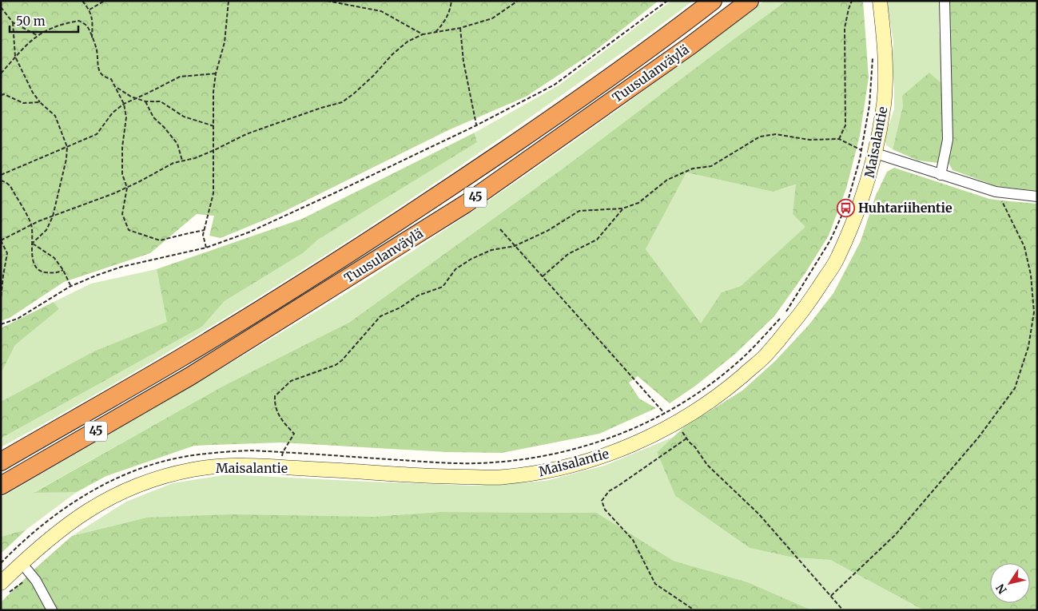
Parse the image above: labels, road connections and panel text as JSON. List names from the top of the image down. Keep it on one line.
{"streets":{"highway":["Tuusulanväylä","45"],"main road":["Maisalantie"]},"places":{"bus stop":["Huhtariihentie"]},"scale_bar":"50 m","north":"bottom left"}
